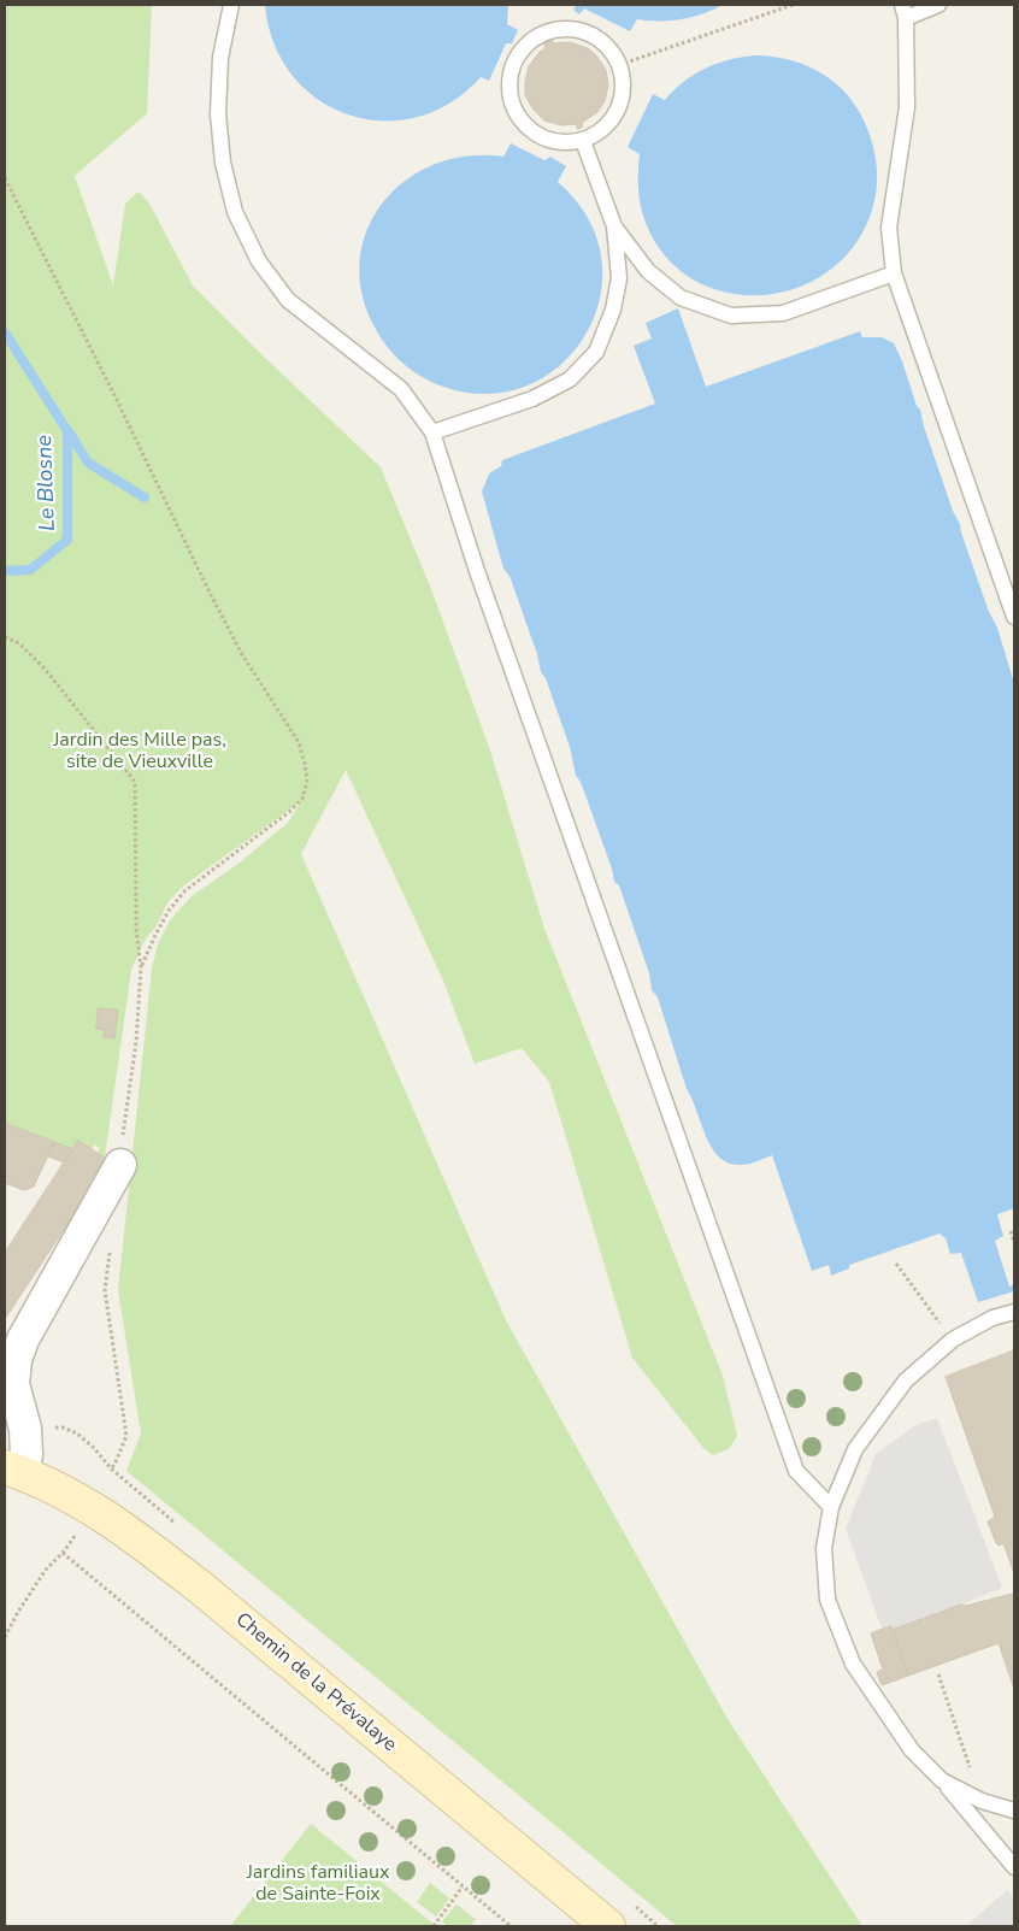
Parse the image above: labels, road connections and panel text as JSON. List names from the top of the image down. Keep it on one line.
{"streets":{"street":["Chemin de la Prévalaye"]},"water":["Le Blosne"],"parks":["Jardin des Mille pas, site de Vieuxville","Jardins familiaux de Sainte-Foix"]}
